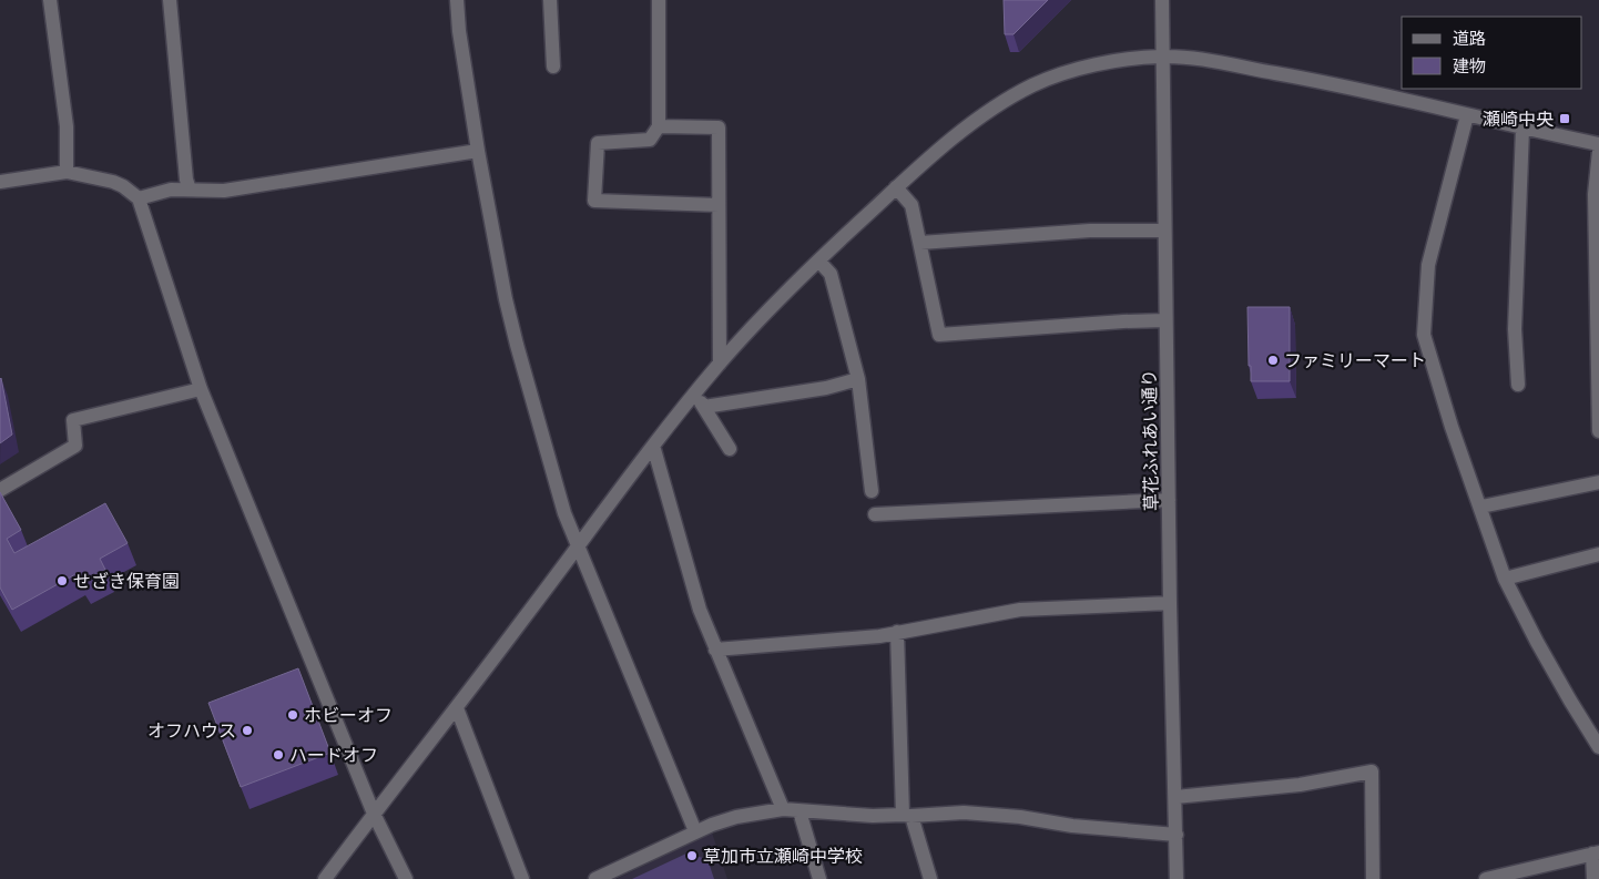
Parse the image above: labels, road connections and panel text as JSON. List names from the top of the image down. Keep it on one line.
{"streets":{"street":["草花ふれあい通り"]},"places":{"transit":["瀬崎中央"],"other":["ファミリーマート","せざき保育園","ホビーオフ","オフハウス","ハードオフ","草加市立瀬崎中学校"]},"legend":["道路","建物"]}
